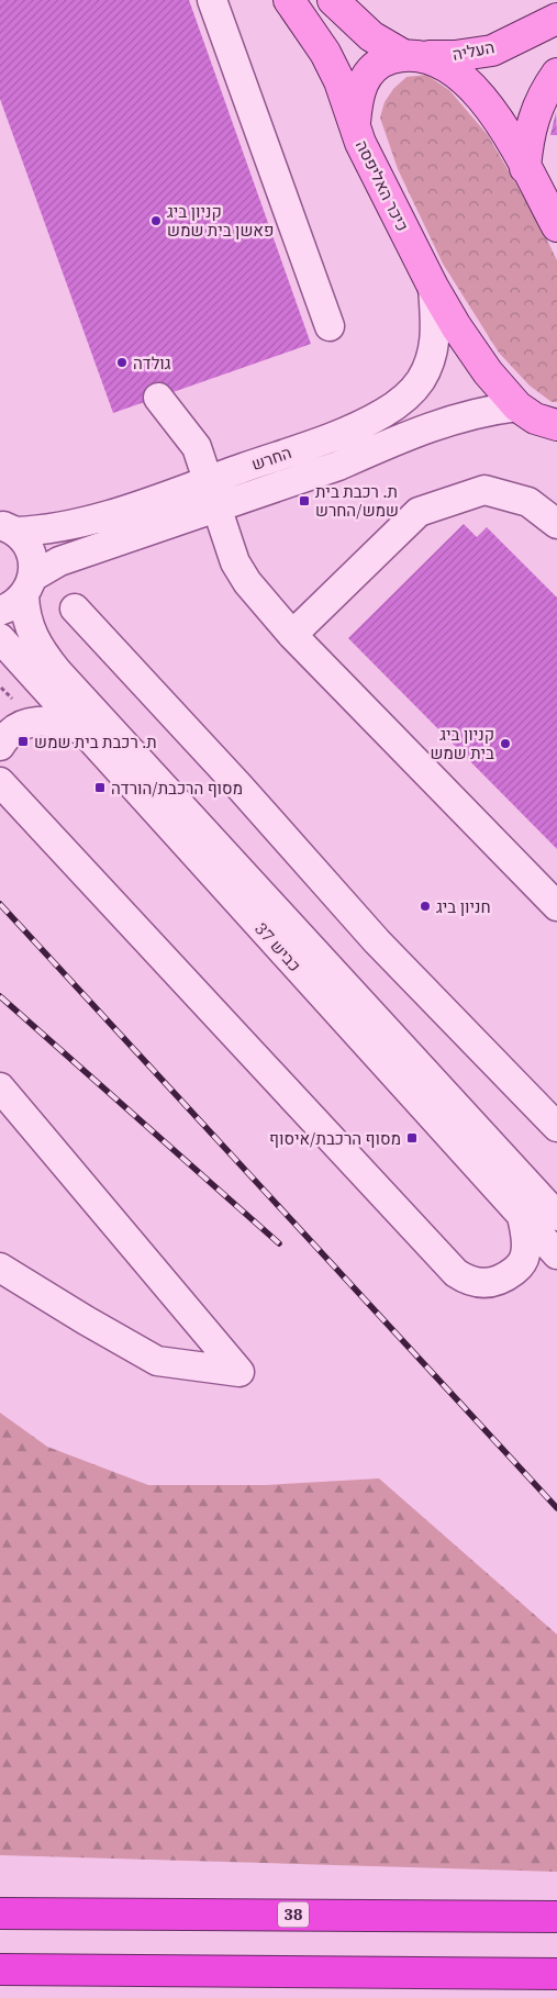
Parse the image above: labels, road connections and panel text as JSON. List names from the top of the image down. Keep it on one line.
{"streets":{"highway":["38"],"main road":["העליה","כיכר האליפסה"],"street":["החרש","כביש 37"]},"crossings":[["העליה","כיכר האליפסה"],["כיכר האליפסה","החרש"],["החרש","כביש 37"]],"places":{"other":["קניון ביג פאשן בית שמש","גולדה","קניון ביג בית שמש","חניון ביג"],"transit":["ת. רכבת בית שמש/החרש","ת. רכבת בית שמש","מסוף הרכבת/הורדה","מסוף הרכבת/איסוף"]}}
